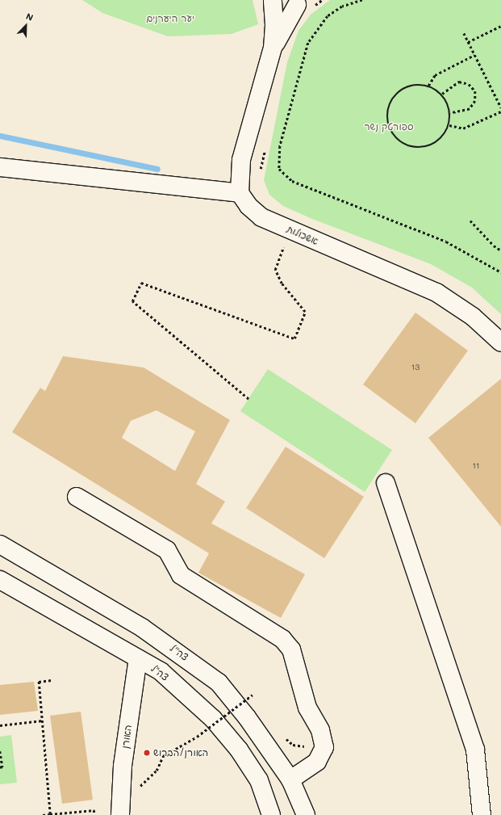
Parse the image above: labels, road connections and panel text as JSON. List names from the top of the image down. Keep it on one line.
{"streets":{"main road":["אשכולות","צה״ל","צה\"ל","האורן"]},"crossings":[["צה\"ל","האורן"]],"parks":["יער היערנים","ספורטק נשר"],"places":["האורן/הברוש"],"house_numbers":["13","11"],"north":"top right"}
